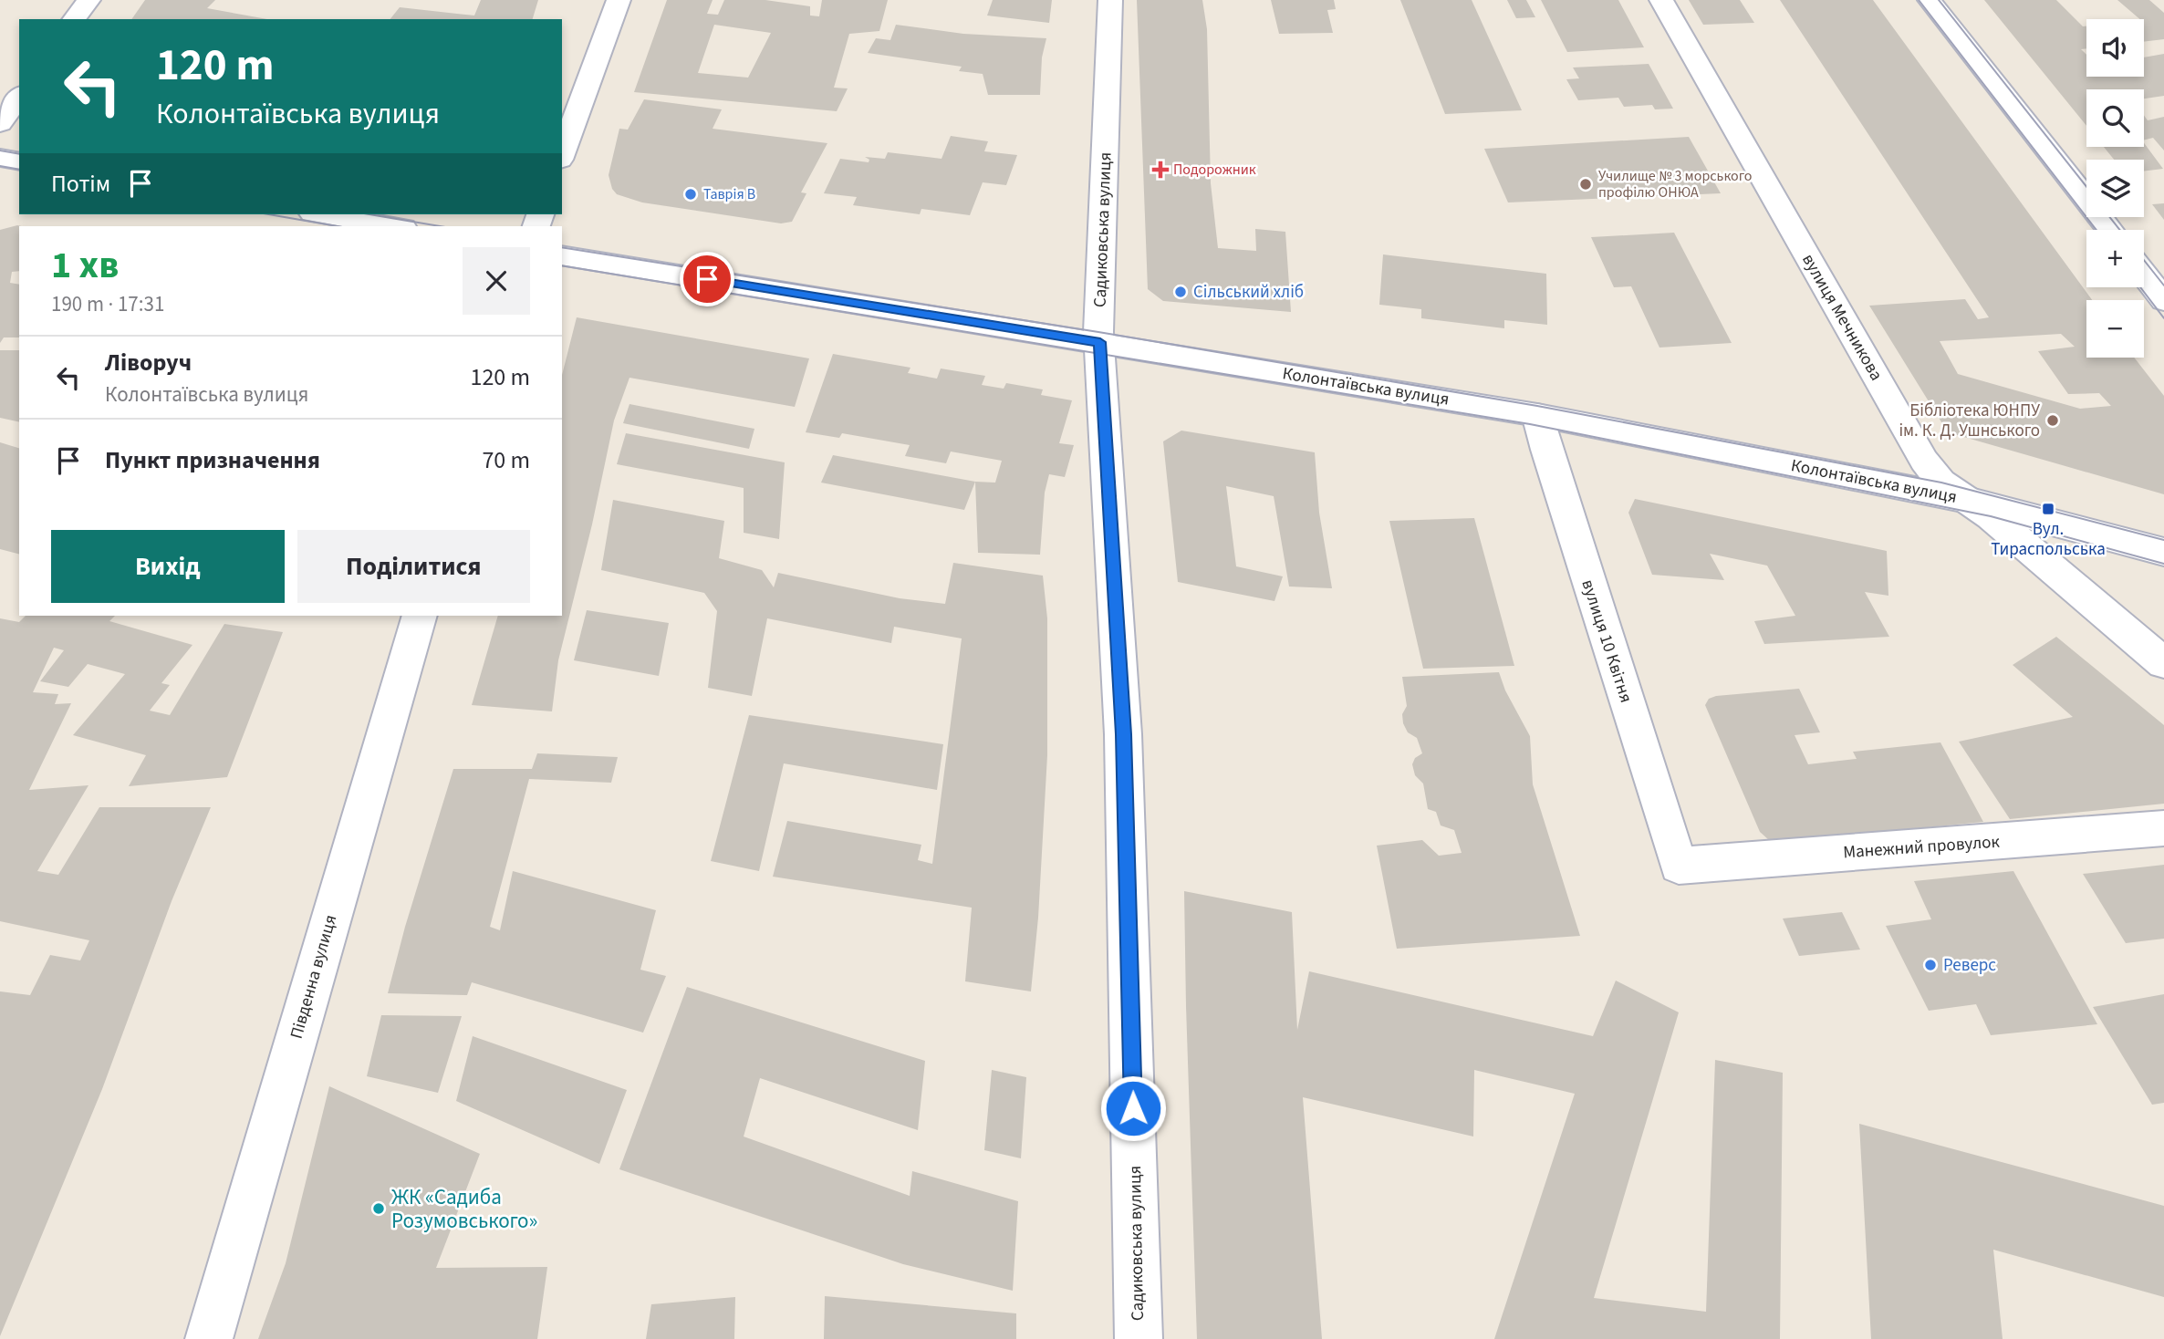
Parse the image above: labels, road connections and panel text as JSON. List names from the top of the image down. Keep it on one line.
{"streets":{"street":["Садиковська вулиця","вулиця Мечникова","Колонтаївська вулиця","вулиця 10 Квітня","Манежний провулок","Південна вулиця"]},"crossings":[["Садиковська вулиця","Колонтаївська вулиця"],["вулиця Мечникова","Колонтаївська вулиця"],["Колонтаївська вулиця","вулиця 10 Квітня"],["вулиця 10 Квітня","Манежний провулок"]],"places":{"health":["Подорожник"],"other":["Училище № 3 морського профілю ОНЮА","Таврія В","Сільський хліб","Бібліотека ЮНПУ ім. К. Д. Ушнського","Реверс","ЖК «Садиба Розумовського»"],"transit":["Вул. Тираспольська"]},"page":{"map_buttons":["+","−"],"turn":["120 m","Колонтаївська вулиця"],"then":"Потім","heading":["1 хв","190 m · 17:31"],"list":[{"name":"Ліворуч","note":"Колонтаївська вулиця","value":"120 m"},{"name":"Пункт призначення","value":"70 m"}],"buttons":["Вихід","Поділитися"]}}
